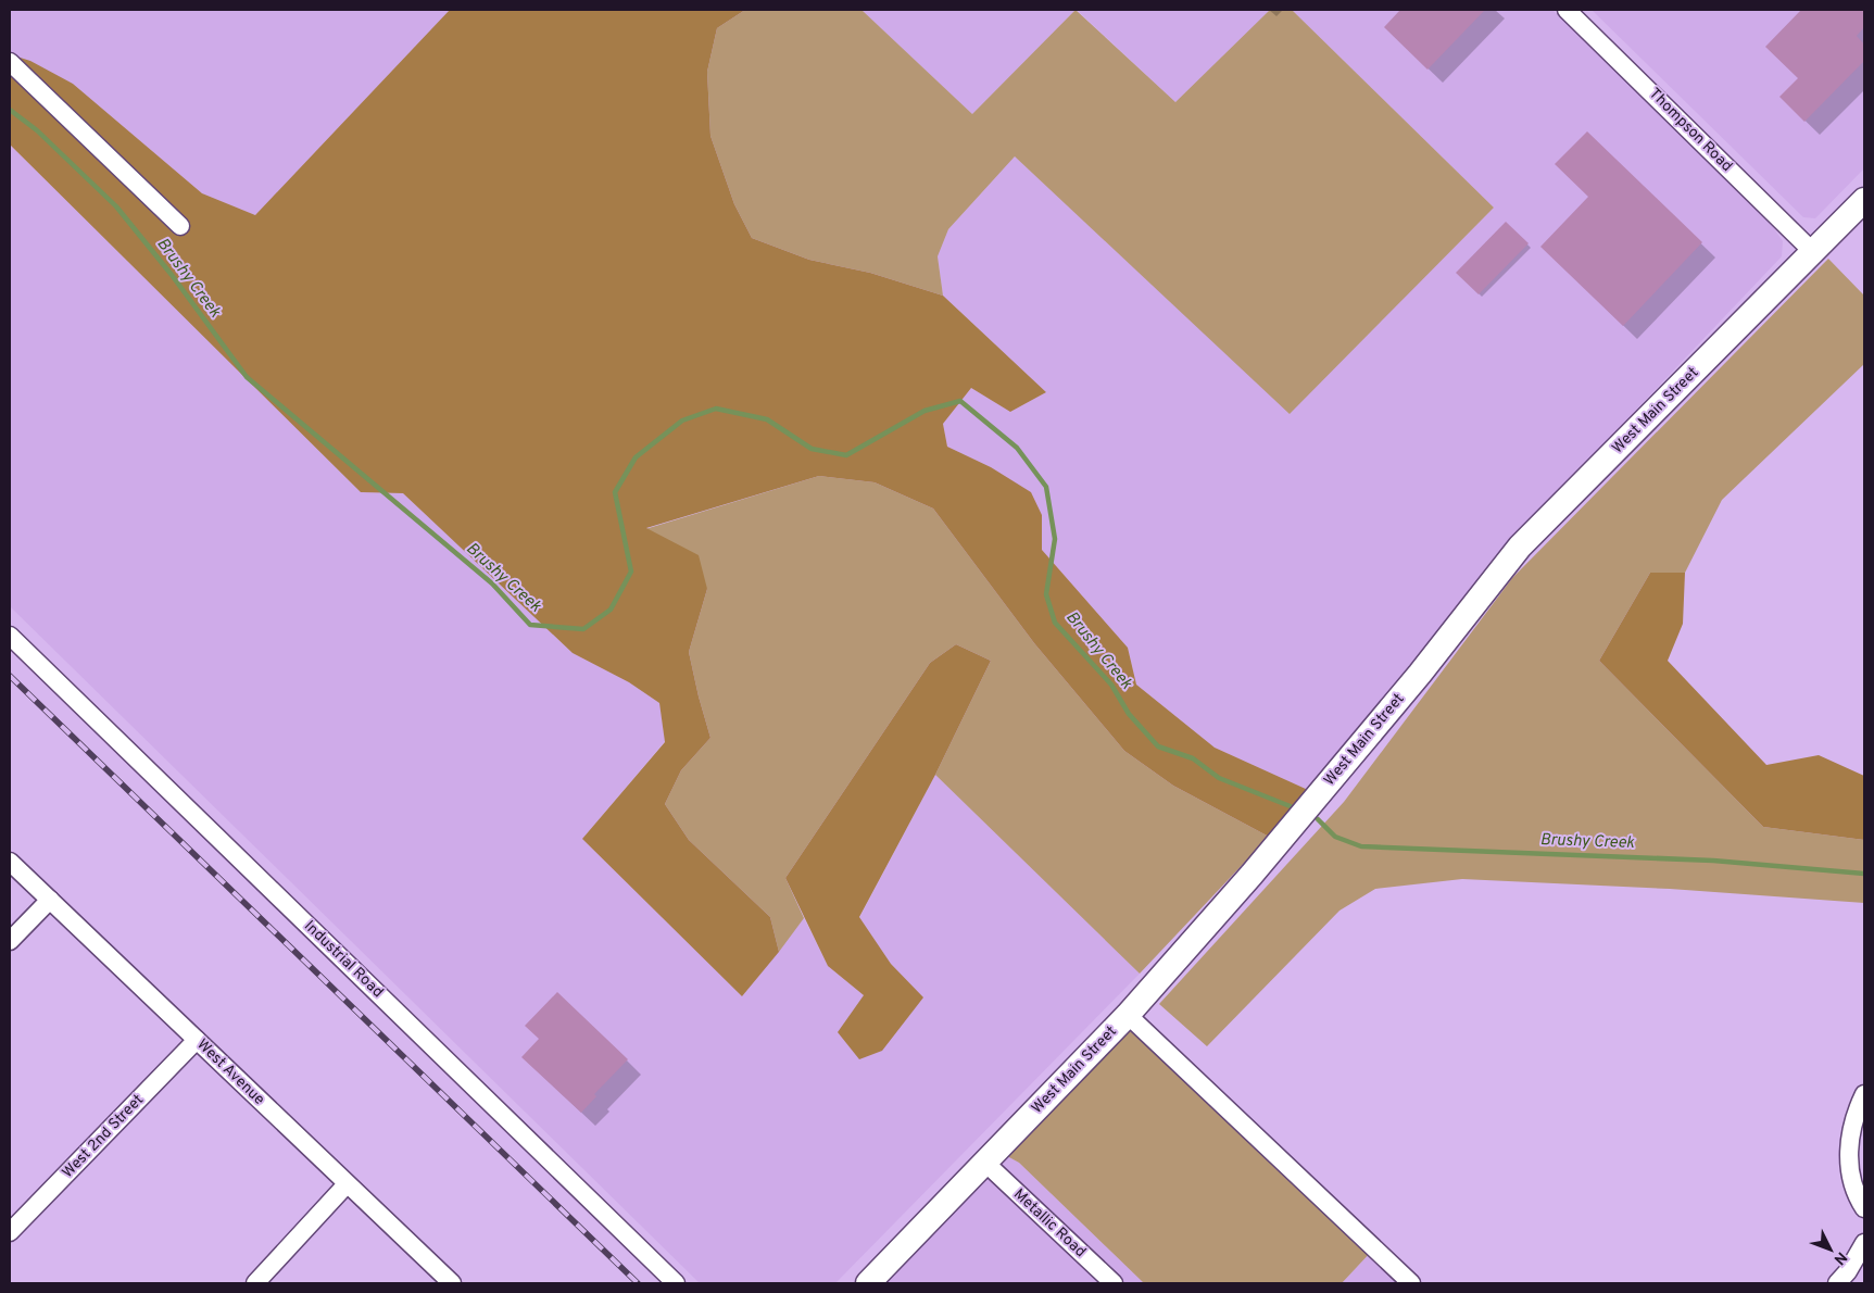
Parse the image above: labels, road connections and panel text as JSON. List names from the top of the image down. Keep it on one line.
{"streets":{"main road":["West Main Street"],"street":["Thompson Road","Industrial Road","West Avenue","West 2nd Street","Metallic Road"]},"crossings":[["Thompson Road","West Main Street"],["West Main Street","Metallic Road"],["West Avenue","West 2nd Street"]],"water":["Brushy Creek"],"north":"bottom right"}
